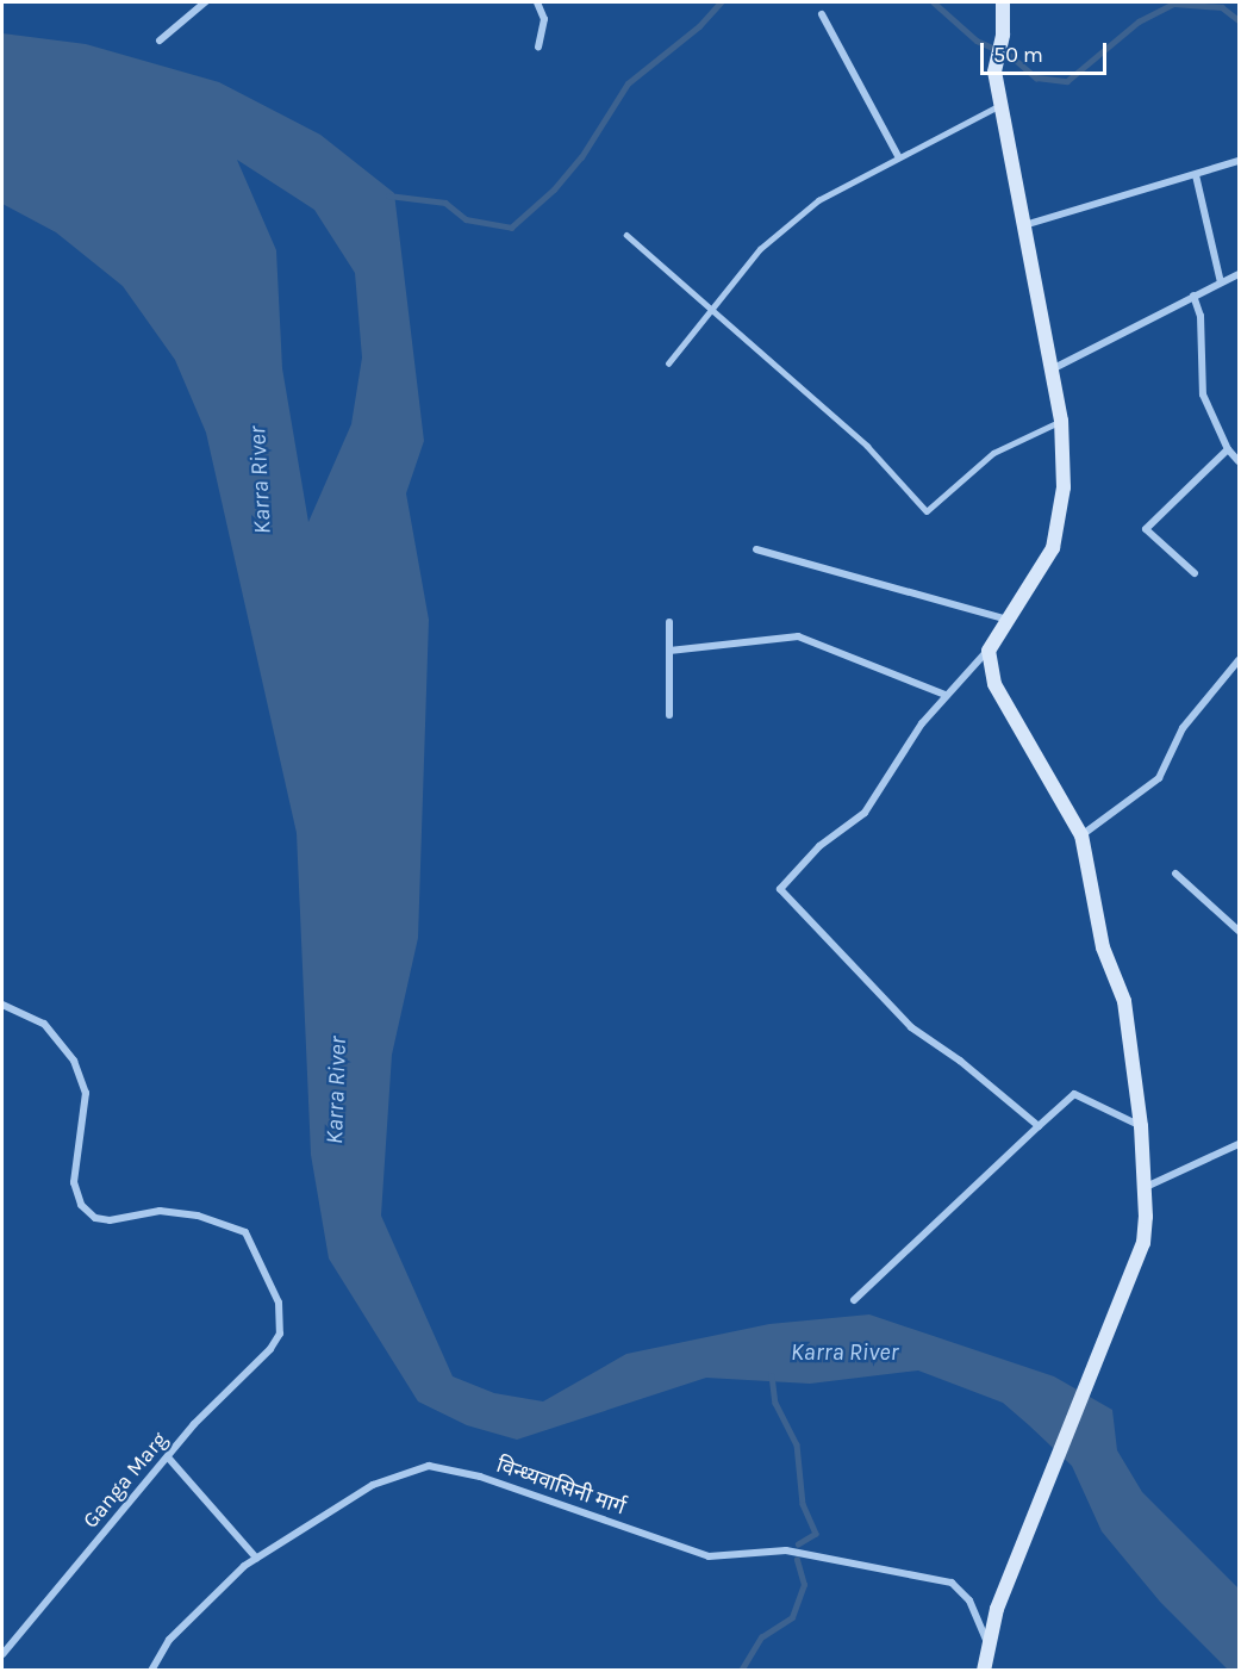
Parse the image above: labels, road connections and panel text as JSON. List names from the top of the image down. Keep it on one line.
{"streets":{"street":["Ganga Marg","विन्ध्यवासिनी मार्ग"]},"water":["Karra River"],"scale_bar":"50 m"}
